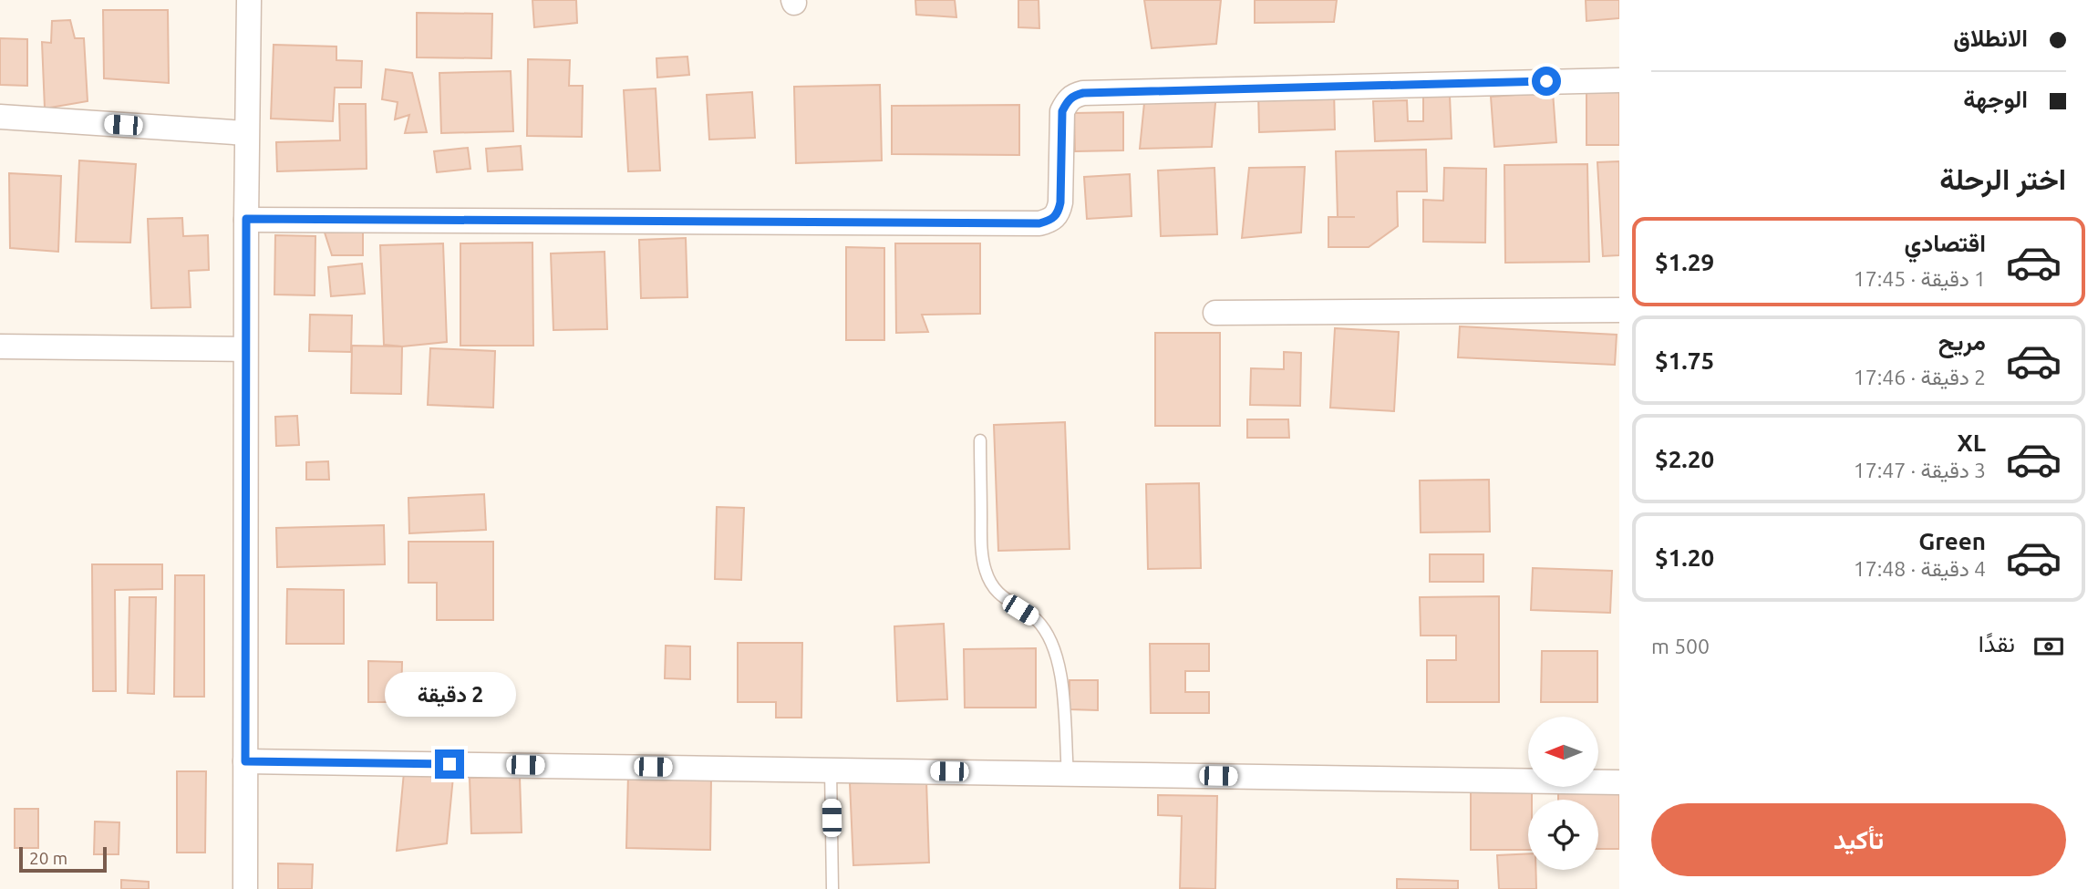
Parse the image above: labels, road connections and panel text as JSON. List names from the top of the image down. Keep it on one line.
{"scale_bar":"20 m","north":"left","page":{"banner":["الانطلاق","الوجهة"],"heading":"اختر الرحلة","list":[{"name":"اقتصادي","note":"1 دقيقة · 17:45","value":"$1.29"},{"name":"مريح","note":"2 دقيقة · 17:46","value":"$1.75"},{"name":"XL","note":"3 دقيقة · 17:47","value":"$2.20"},{"name":"Green","note":"4 دقيقة · 17:48","value":"$1.20"}],"pay":["نقدًا","500 m"],"bubble":"2 دقيقة","buttons":"تأكيد","scale":"20 m"}}
